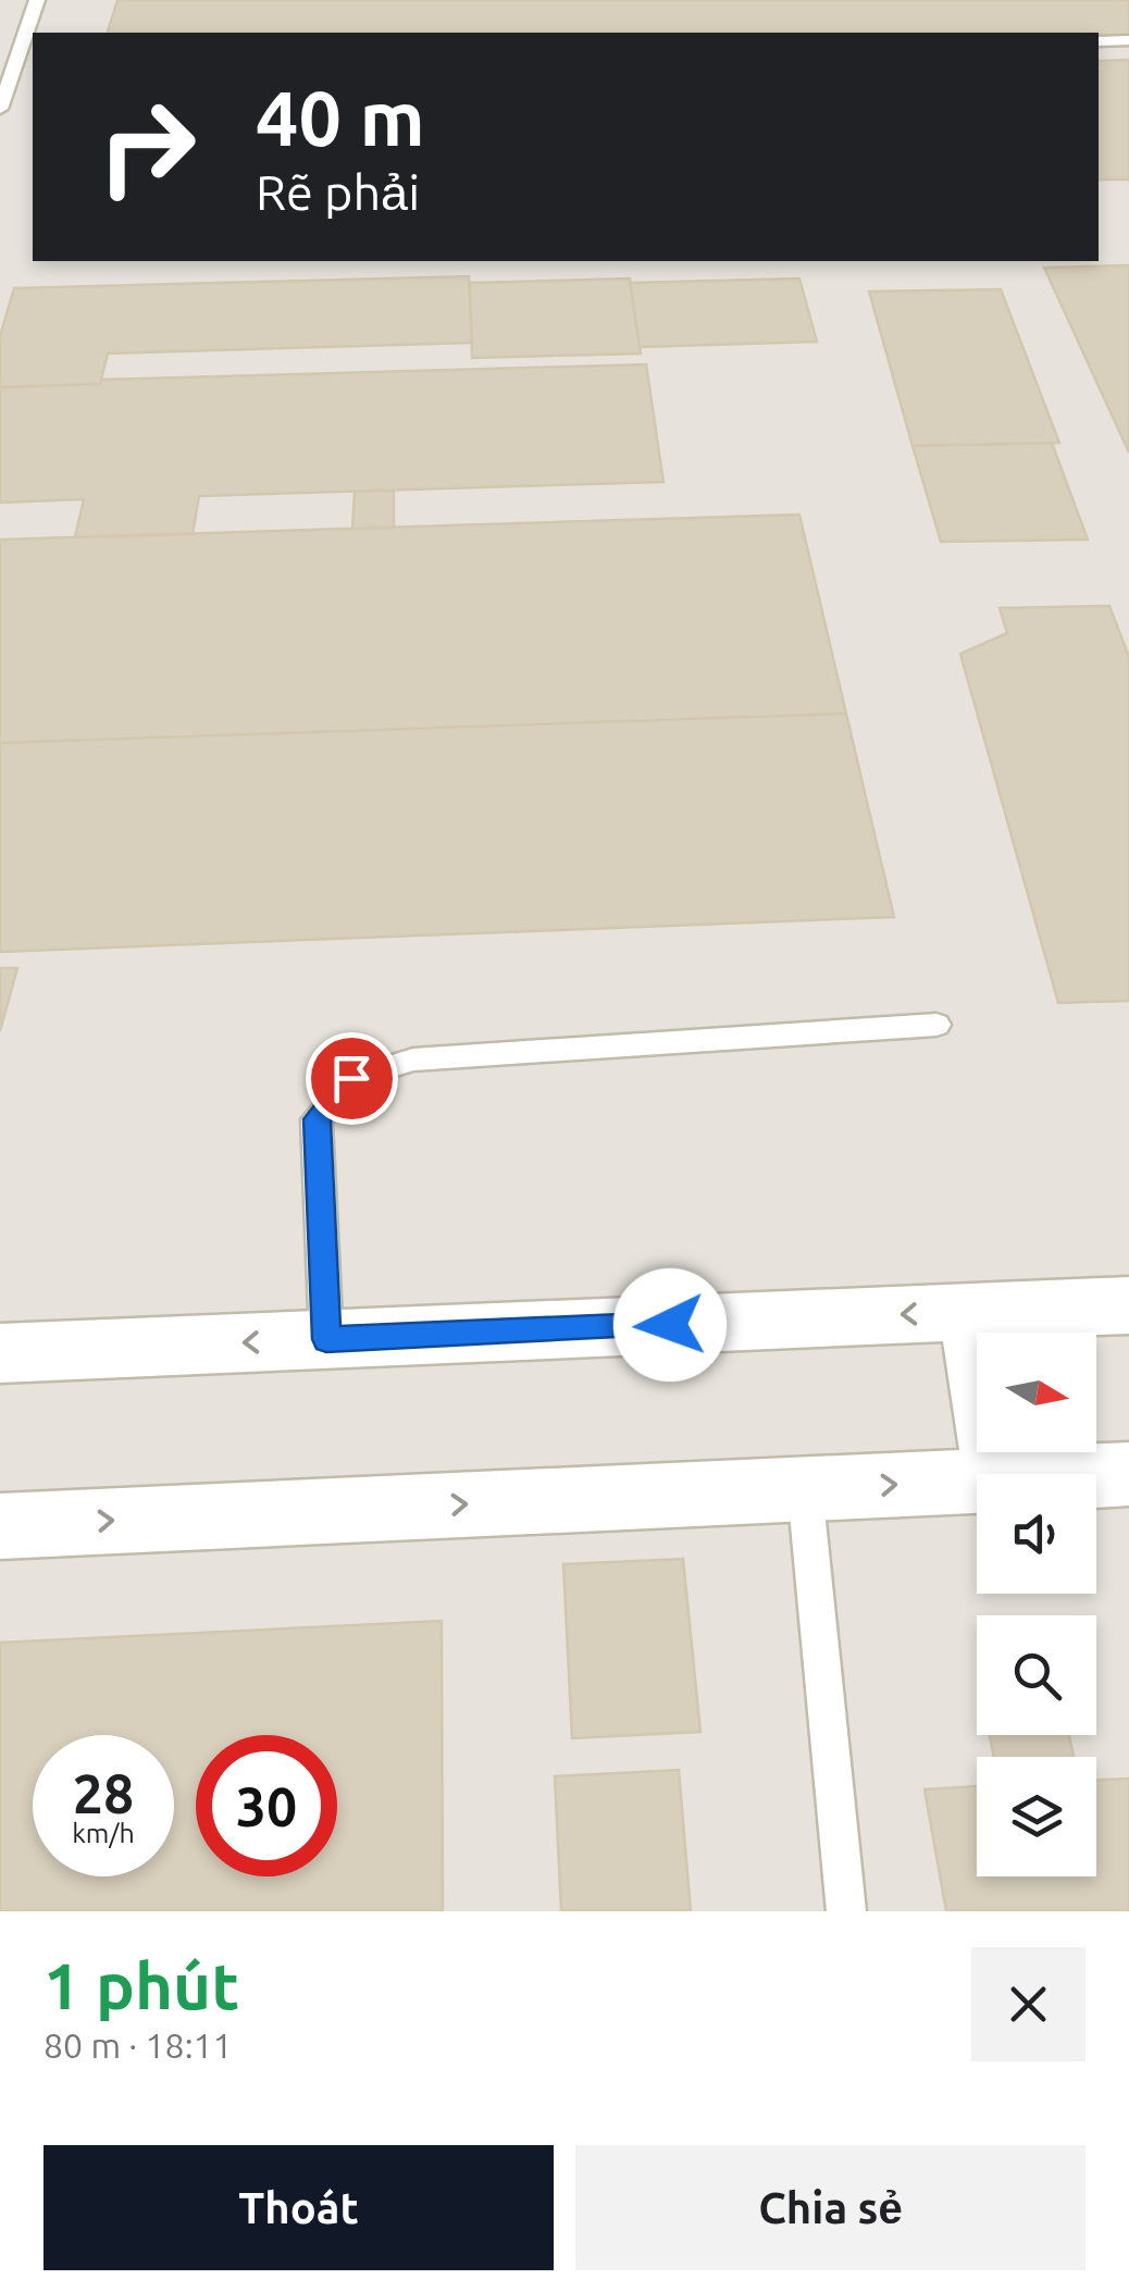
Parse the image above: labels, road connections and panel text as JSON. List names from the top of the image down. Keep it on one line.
{"north":"right","page":{"turn":["40 m","Rẽ phải"],"speed":"28 km/h","limit":"30","heading":["1 phút","80 m · 18:11"],"buttons":["Thoát","Chia sẻ"]}}
